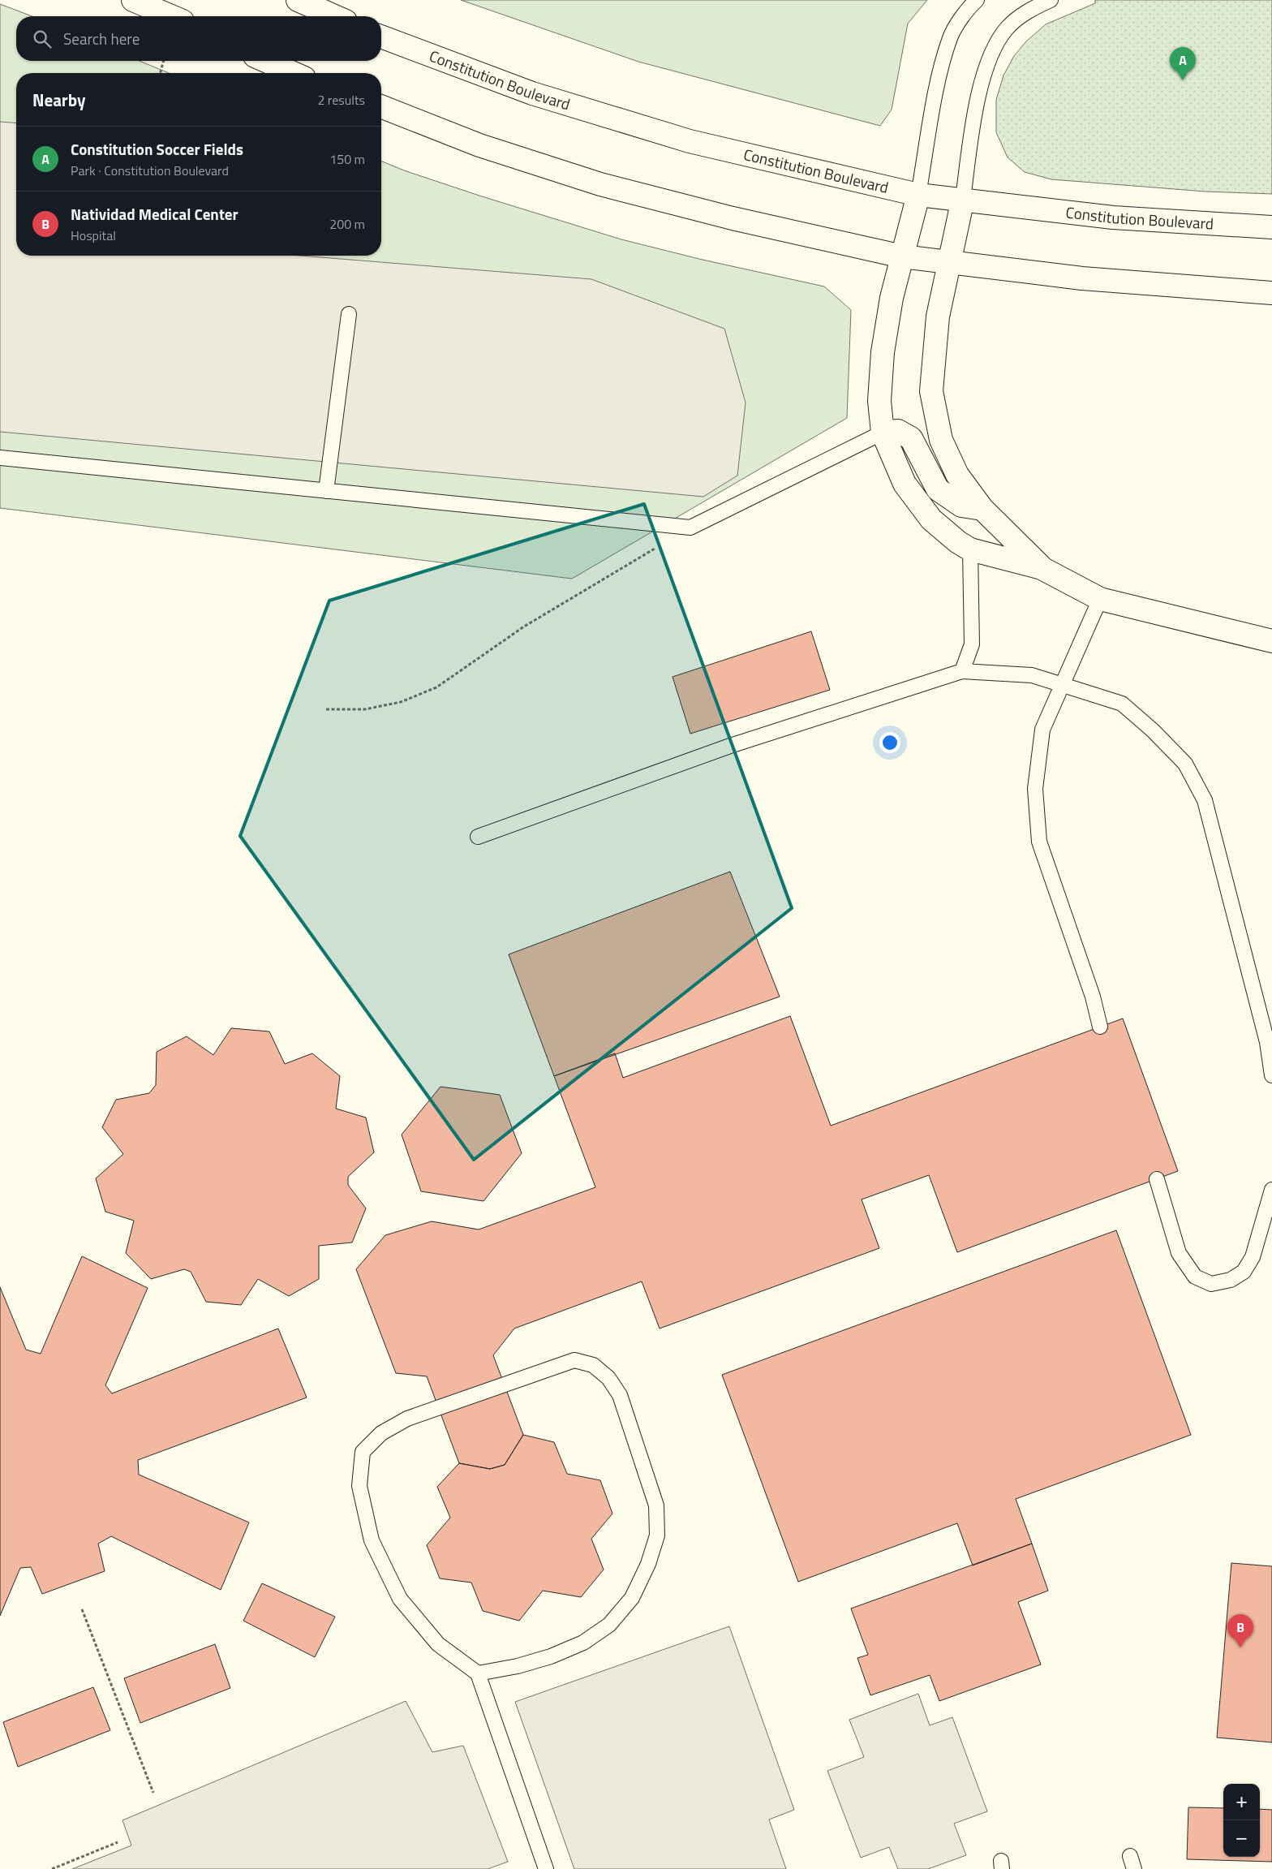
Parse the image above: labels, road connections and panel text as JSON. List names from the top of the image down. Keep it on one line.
{"streets":{"main road":["Constitution Boulevard"]},"page":{"search":"Search here","pins":["A","B"],"heading":["Nearby","2 results"],"list":[{"mark":"A","name":"Constitution Soccer Fields","note":"Park · Constitution Boulevard","value":"150 m"},{"mark":"B","name":"Natividad Medical Center","note":"Hospital","value":"200 m"}],"map_buttons":["+","−"]}}
